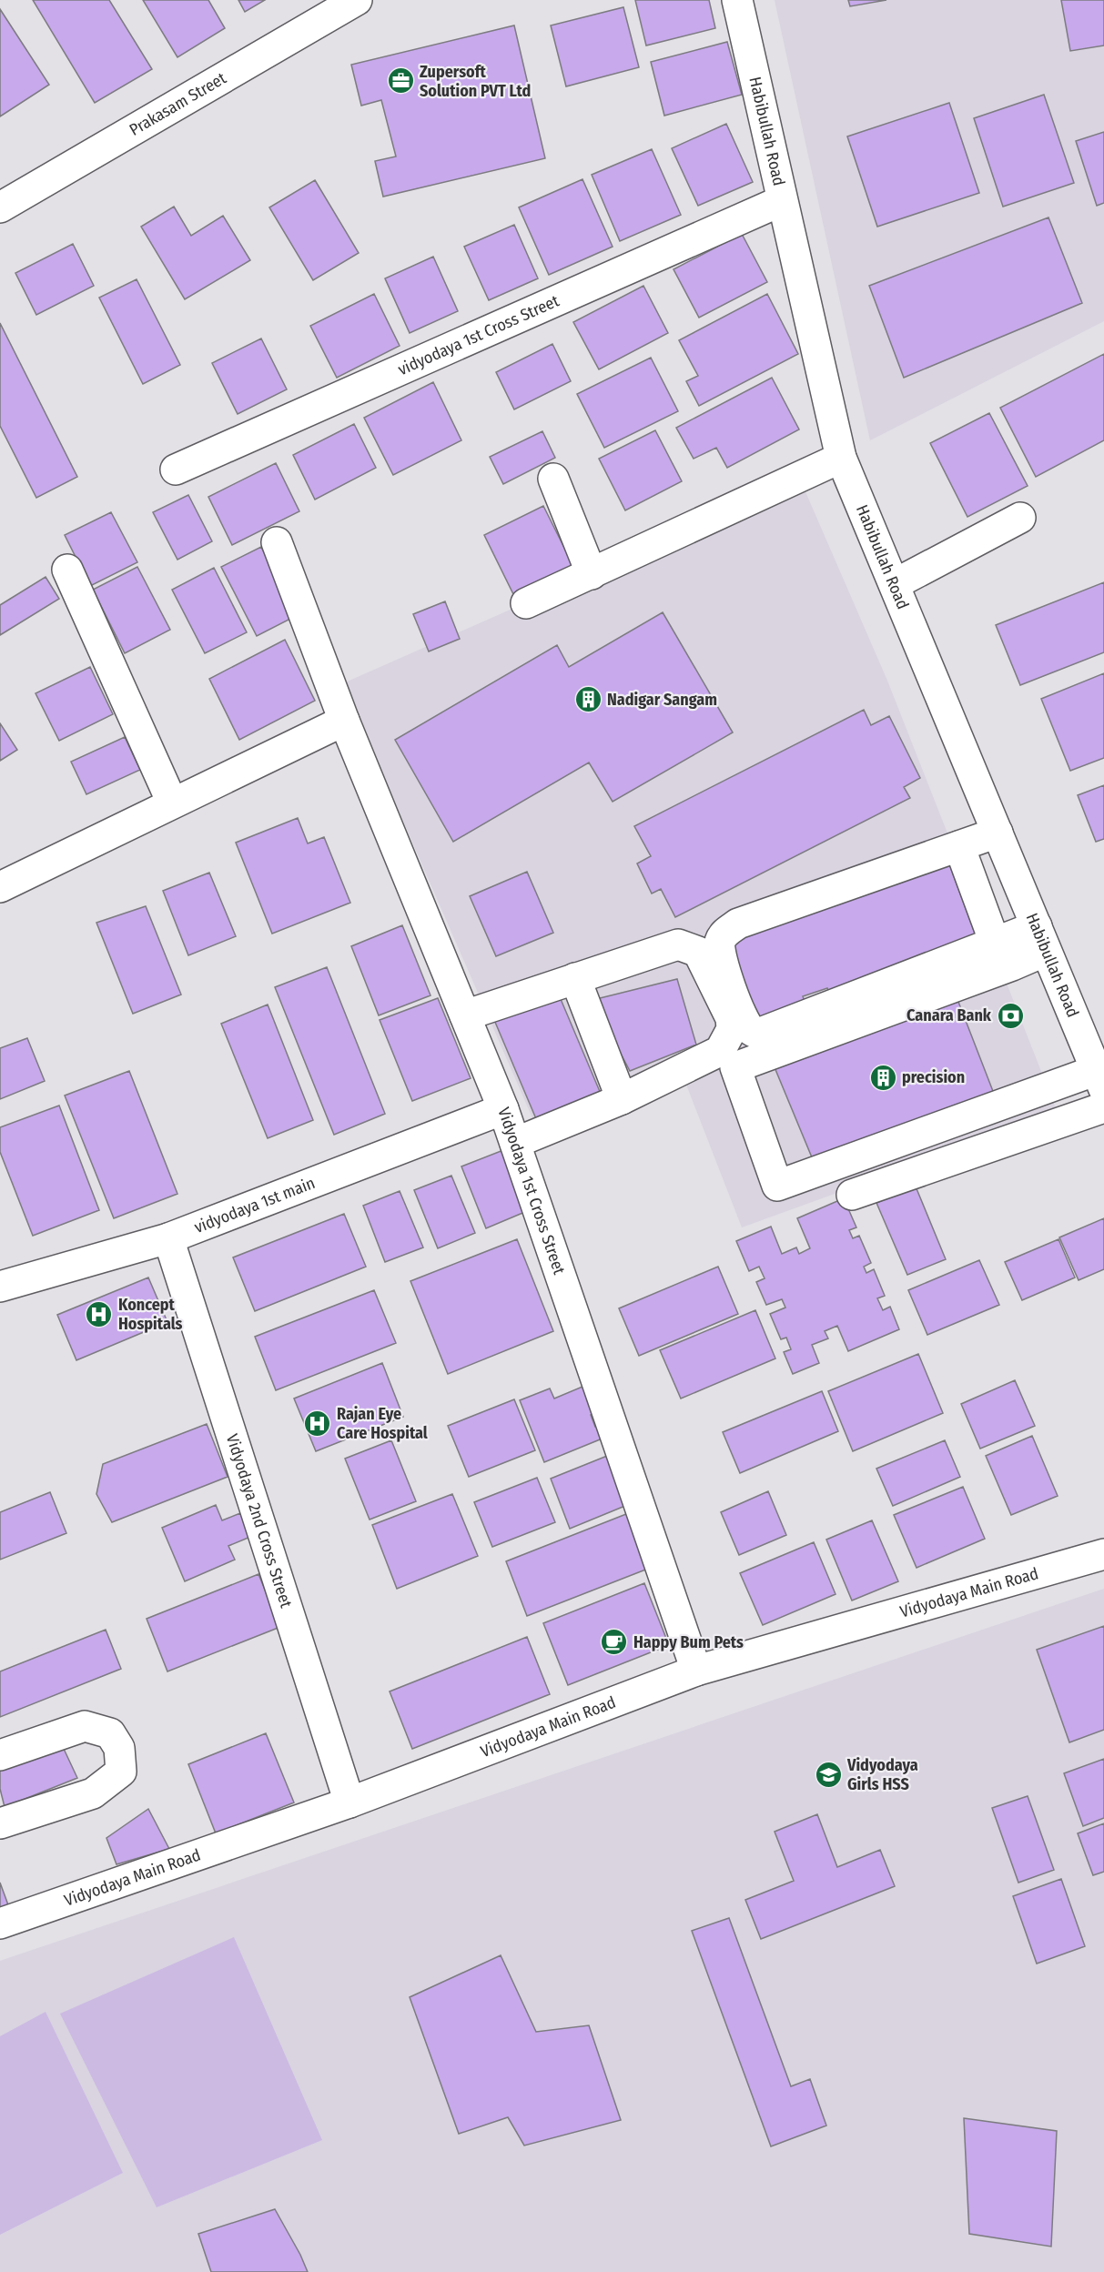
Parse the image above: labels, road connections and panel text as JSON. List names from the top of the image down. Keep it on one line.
{"streets":{"street":["Prakasam Street","Habibullah Road","vidyodaya 1st Cross Street","Vidyodaya 1st Cross Street","vidyodaya 1st main","Vidyodaya 2nd Cross Street","Vidyodaya Main Road"]},"crossings":[["Habibullah Road","vidyodaya 1st Cross Street"],["Vidyodaya 1st Cross Street","vidyodaya 1st main"],["Vidyodaya 1st Cross Street","Vidyodaya Main Road"],["vidyodaya 1st main","Vidyodaya 2nd Cross Street"],["Vidyodaya 2nd Cross Street","Vidyodaya Main Road"]],"places":{"office":["Zupersoft Solution PVT Ltd"],"building":["Nadigar Sangam","precision"],"bank":["Canara Bank"],"hospital":["Koncept Hospitals","Rajan Eye Care Hospital"],"cafe":["Happy Bum Pets"],"school or university":["Vidyodaya Girls HSS"]}}
